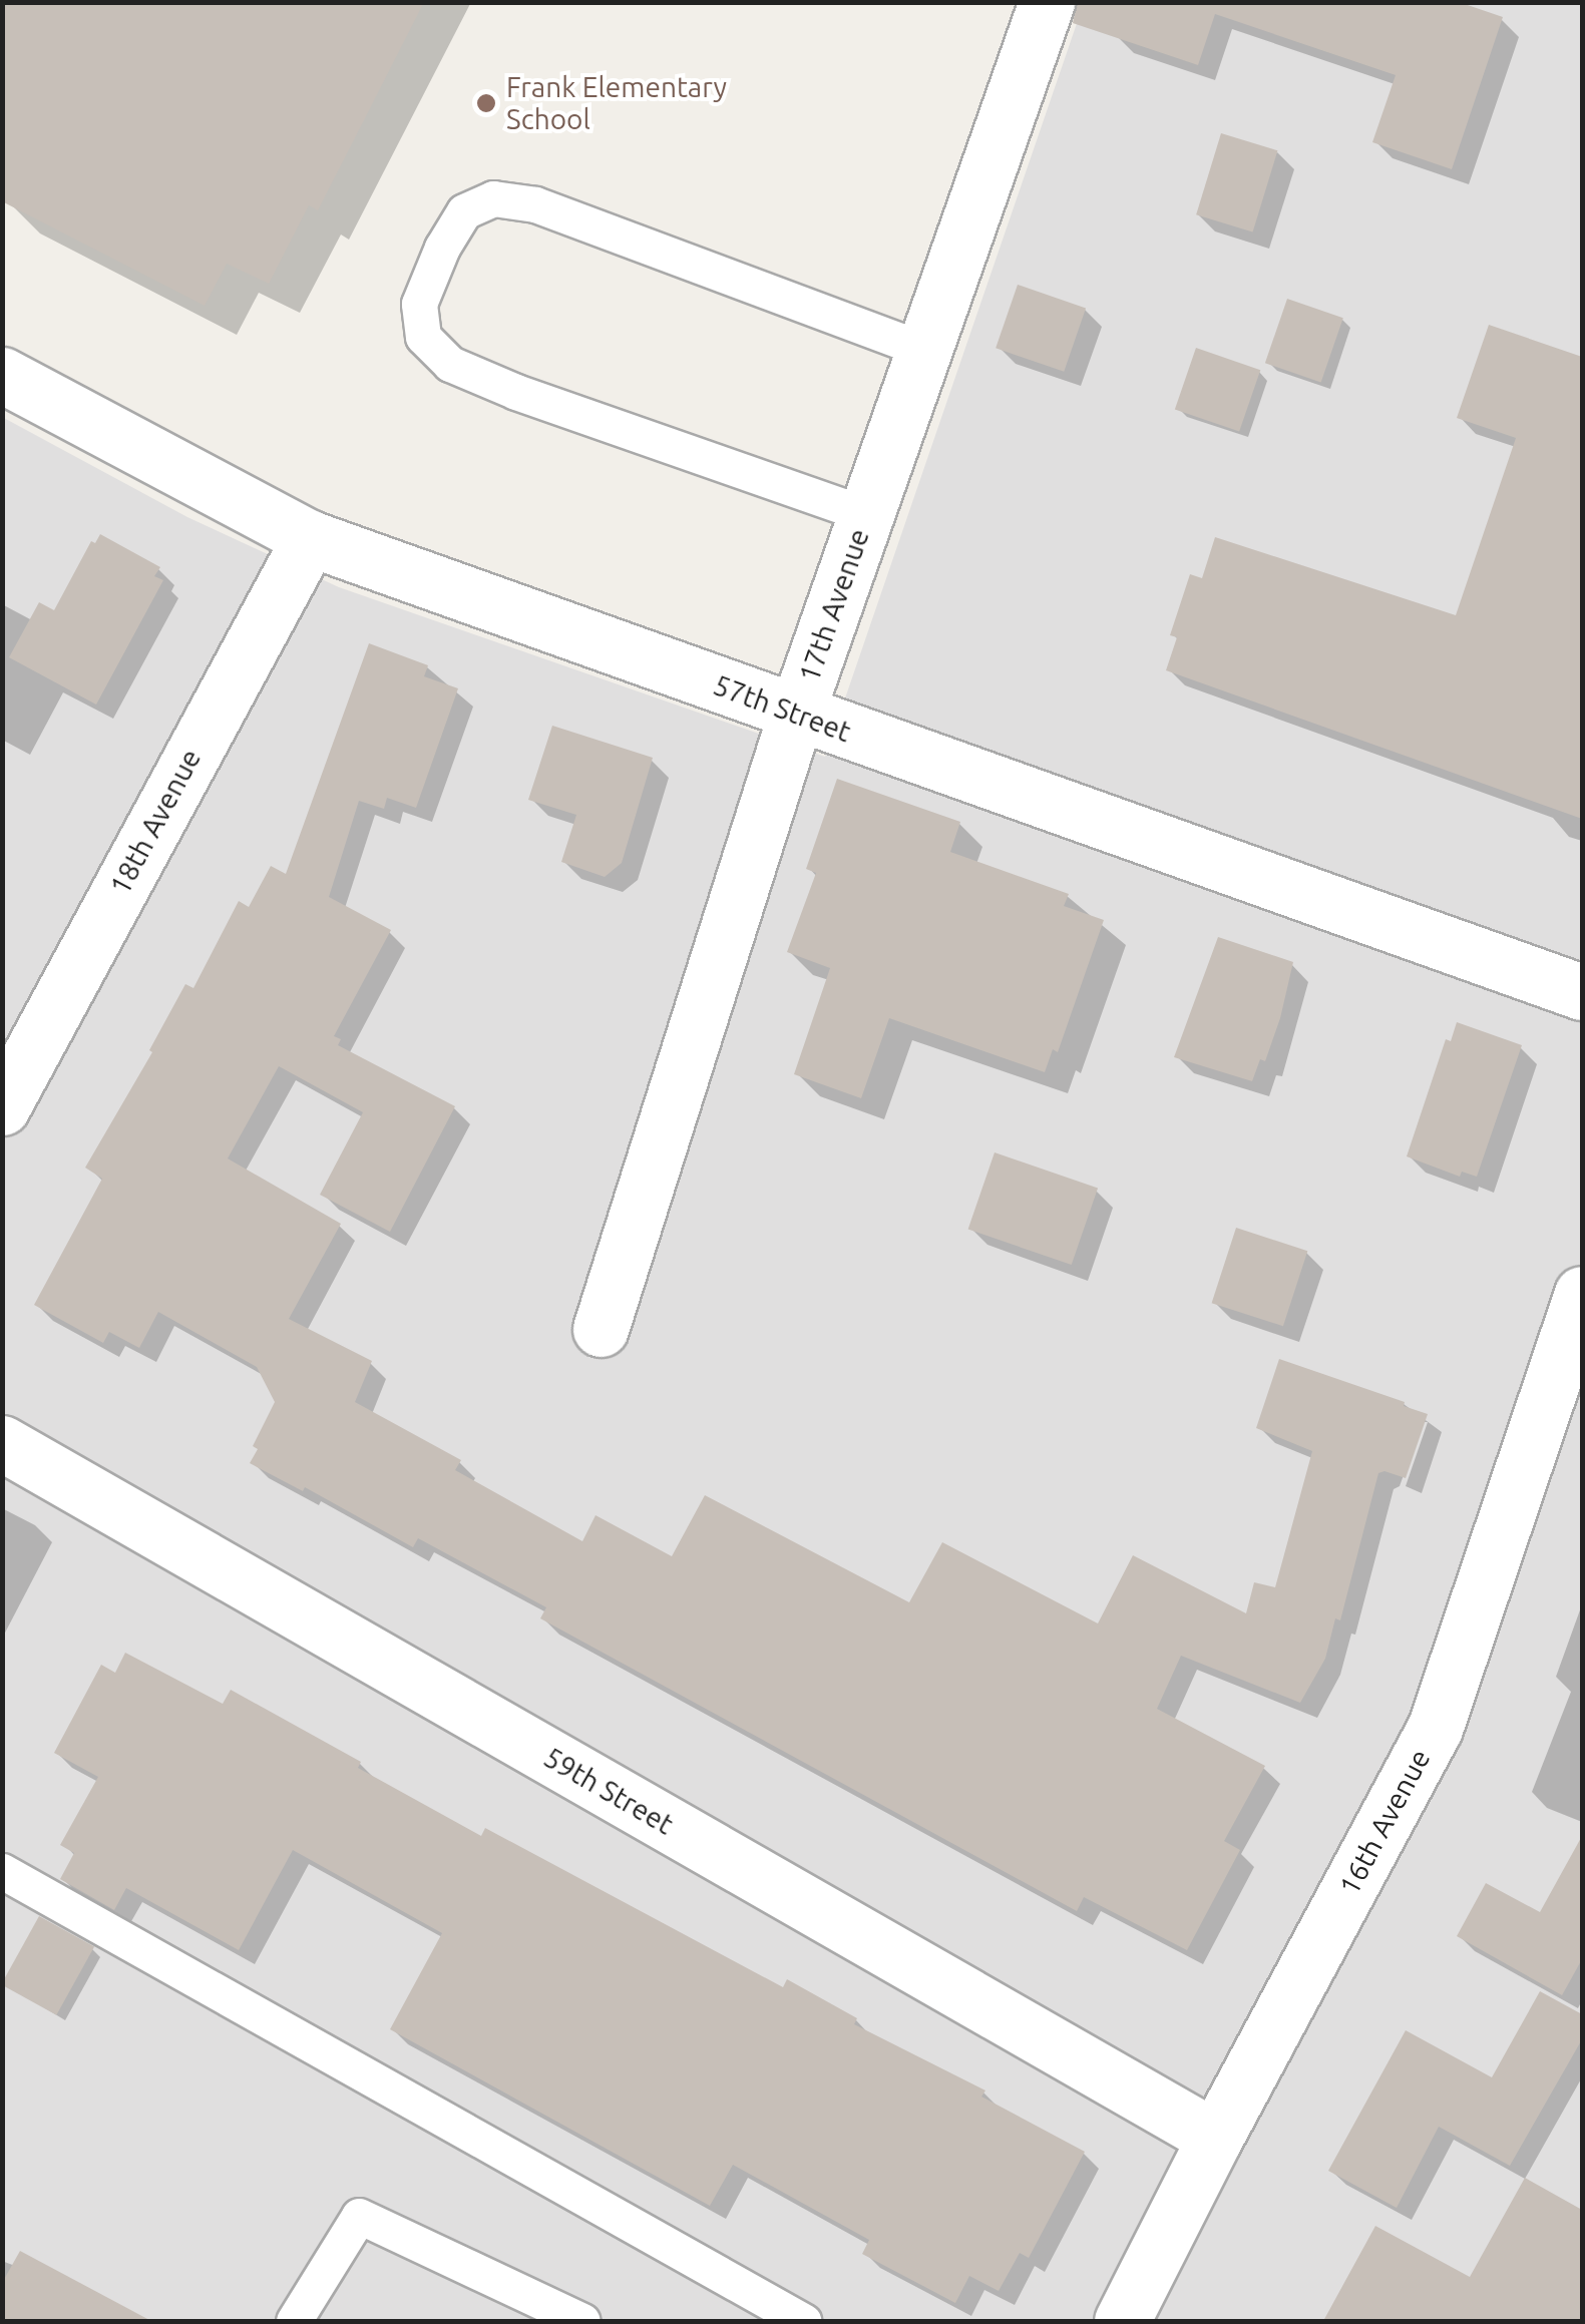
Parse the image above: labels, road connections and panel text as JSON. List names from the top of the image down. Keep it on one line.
{"streets":{"street":["17th Avenue","57th Street","18th Avenue","59th Street","16th Avenue"]},"crossings":[["17th Avenue","57th Street"],["57th Street","18th Avenue"],["59th Street","16th Avenue"]],"places":["Frank Elementary School"]}
